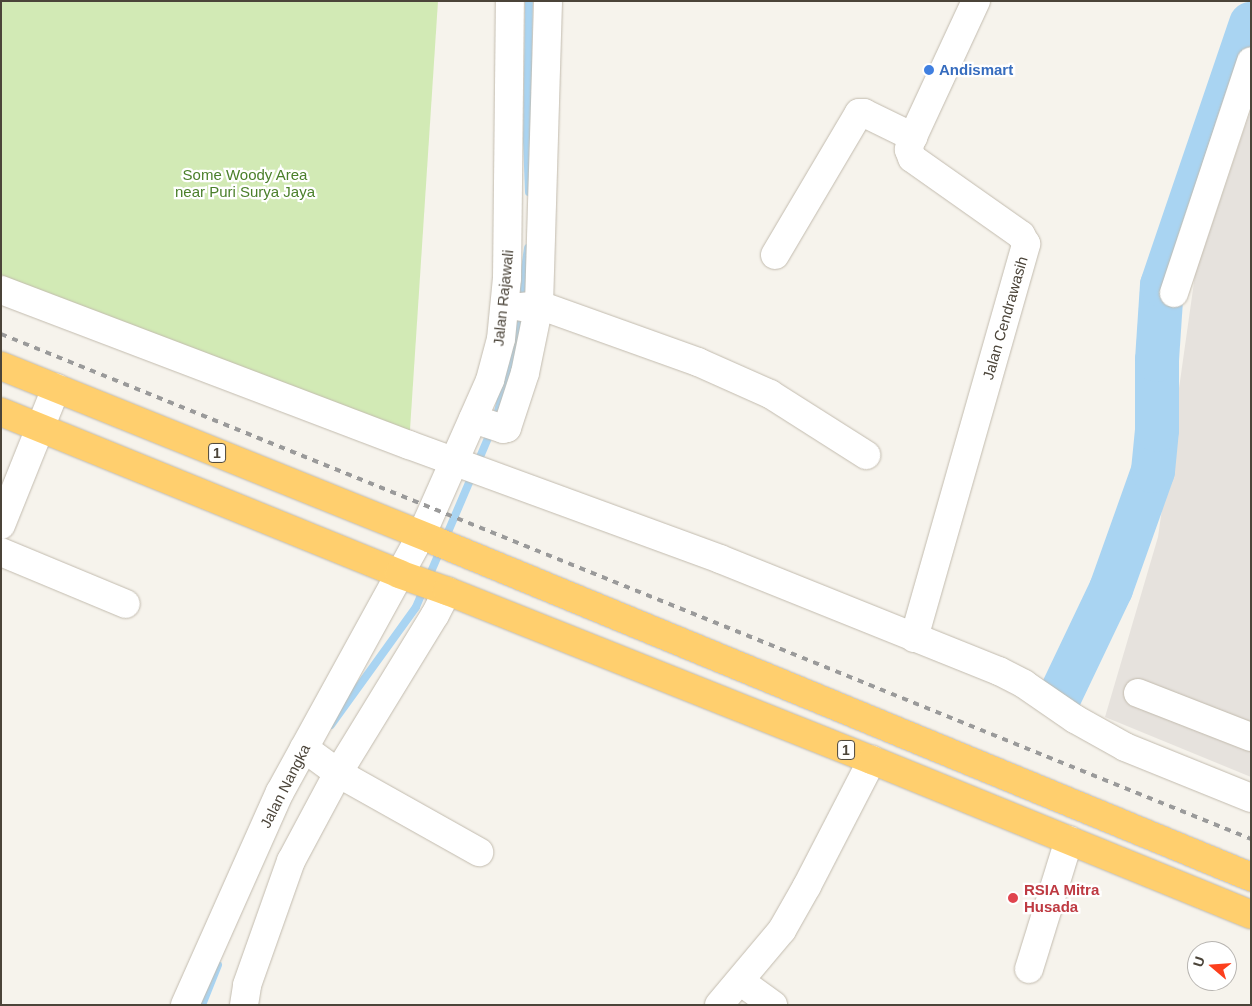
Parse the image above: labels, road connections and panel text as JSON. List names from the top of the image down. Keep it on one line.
{"streets":{"highway":["1"],"street":["Jalan Rajawali","Jalan Cendrawasih","Jalan Nangka"]},"crossings":[["Jalan Rajawali","1"],["Jalan Rajawali","Jalan Nangka"],["1","Jalan Nangka"]],"parks":["Some Woody Area near Puri Surya Jaya"],"places":["Andismart","RSIA Mitra Husada"],"north":"left"}
